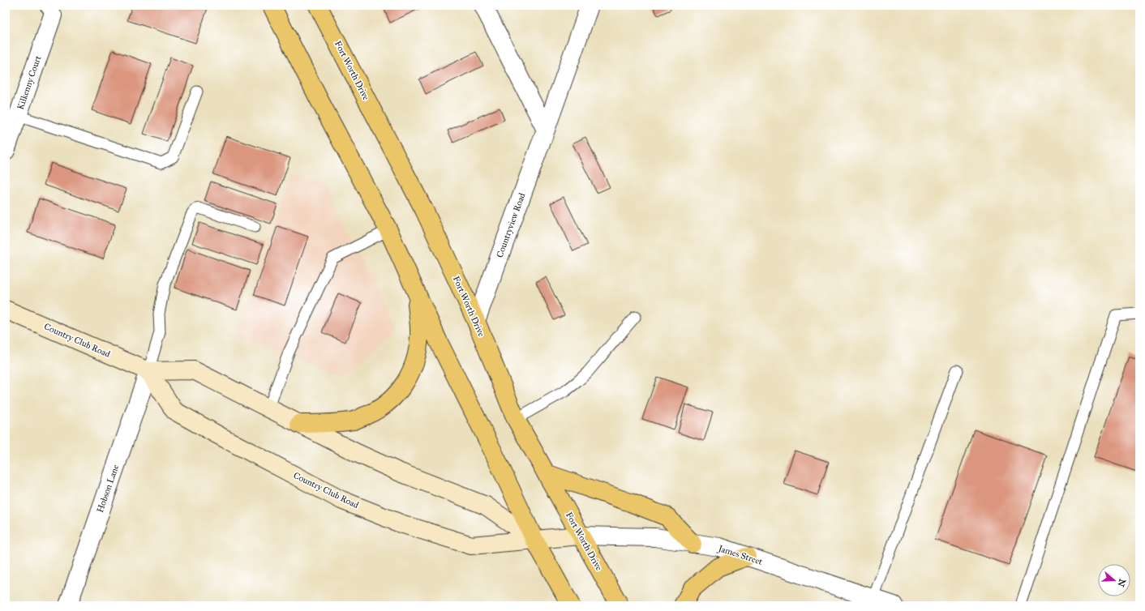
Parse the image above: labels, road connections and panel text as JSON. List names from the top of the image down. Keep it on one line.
{"streets":{"main road":["Fort Worth Drive","Country Club Road"],"street":["Kilkenny Court","Countryview Road","Hobson Lane","James Street"]},"crossings":[["Fort Worth Drive","Countryview Road"],["Fort Worth Drive","Country Club Road"],["Fort Worth Drive","James Street"],["Country Club Road","Hobson Lane"],["Country Club Road","James Street"]],"north":"right"}
